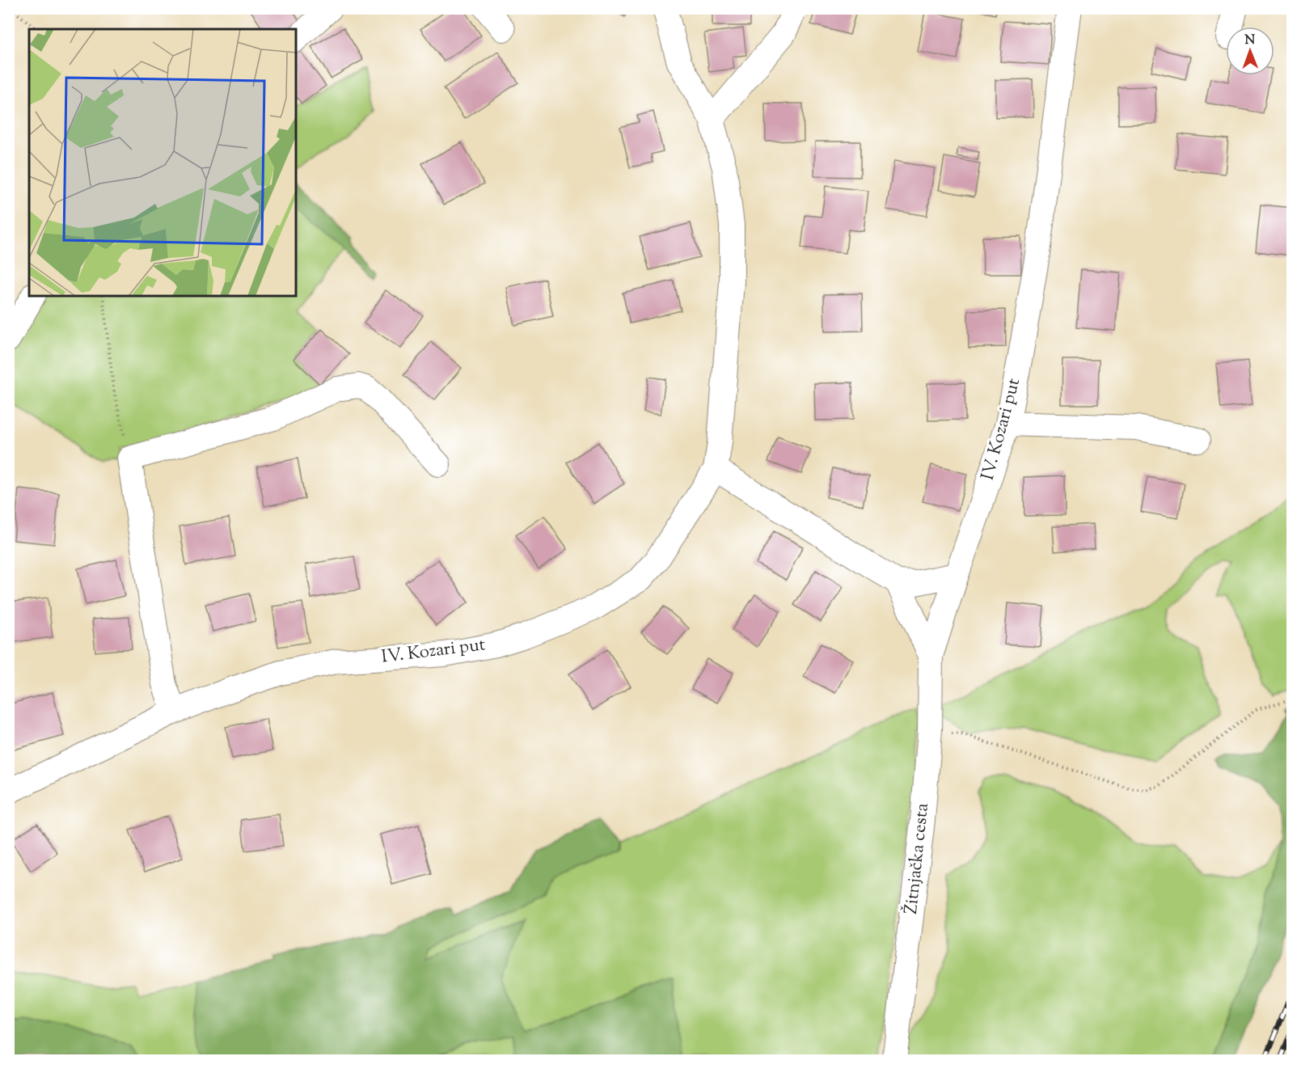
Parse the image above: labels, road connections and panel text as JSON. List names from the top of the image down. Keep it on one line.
{"streets":{"street":["IV. Kozari put","Žitnjačka cesta"]},"crossings":[["IV. Kozari put","Žitnjačka cesta"]],"north":"top"}
